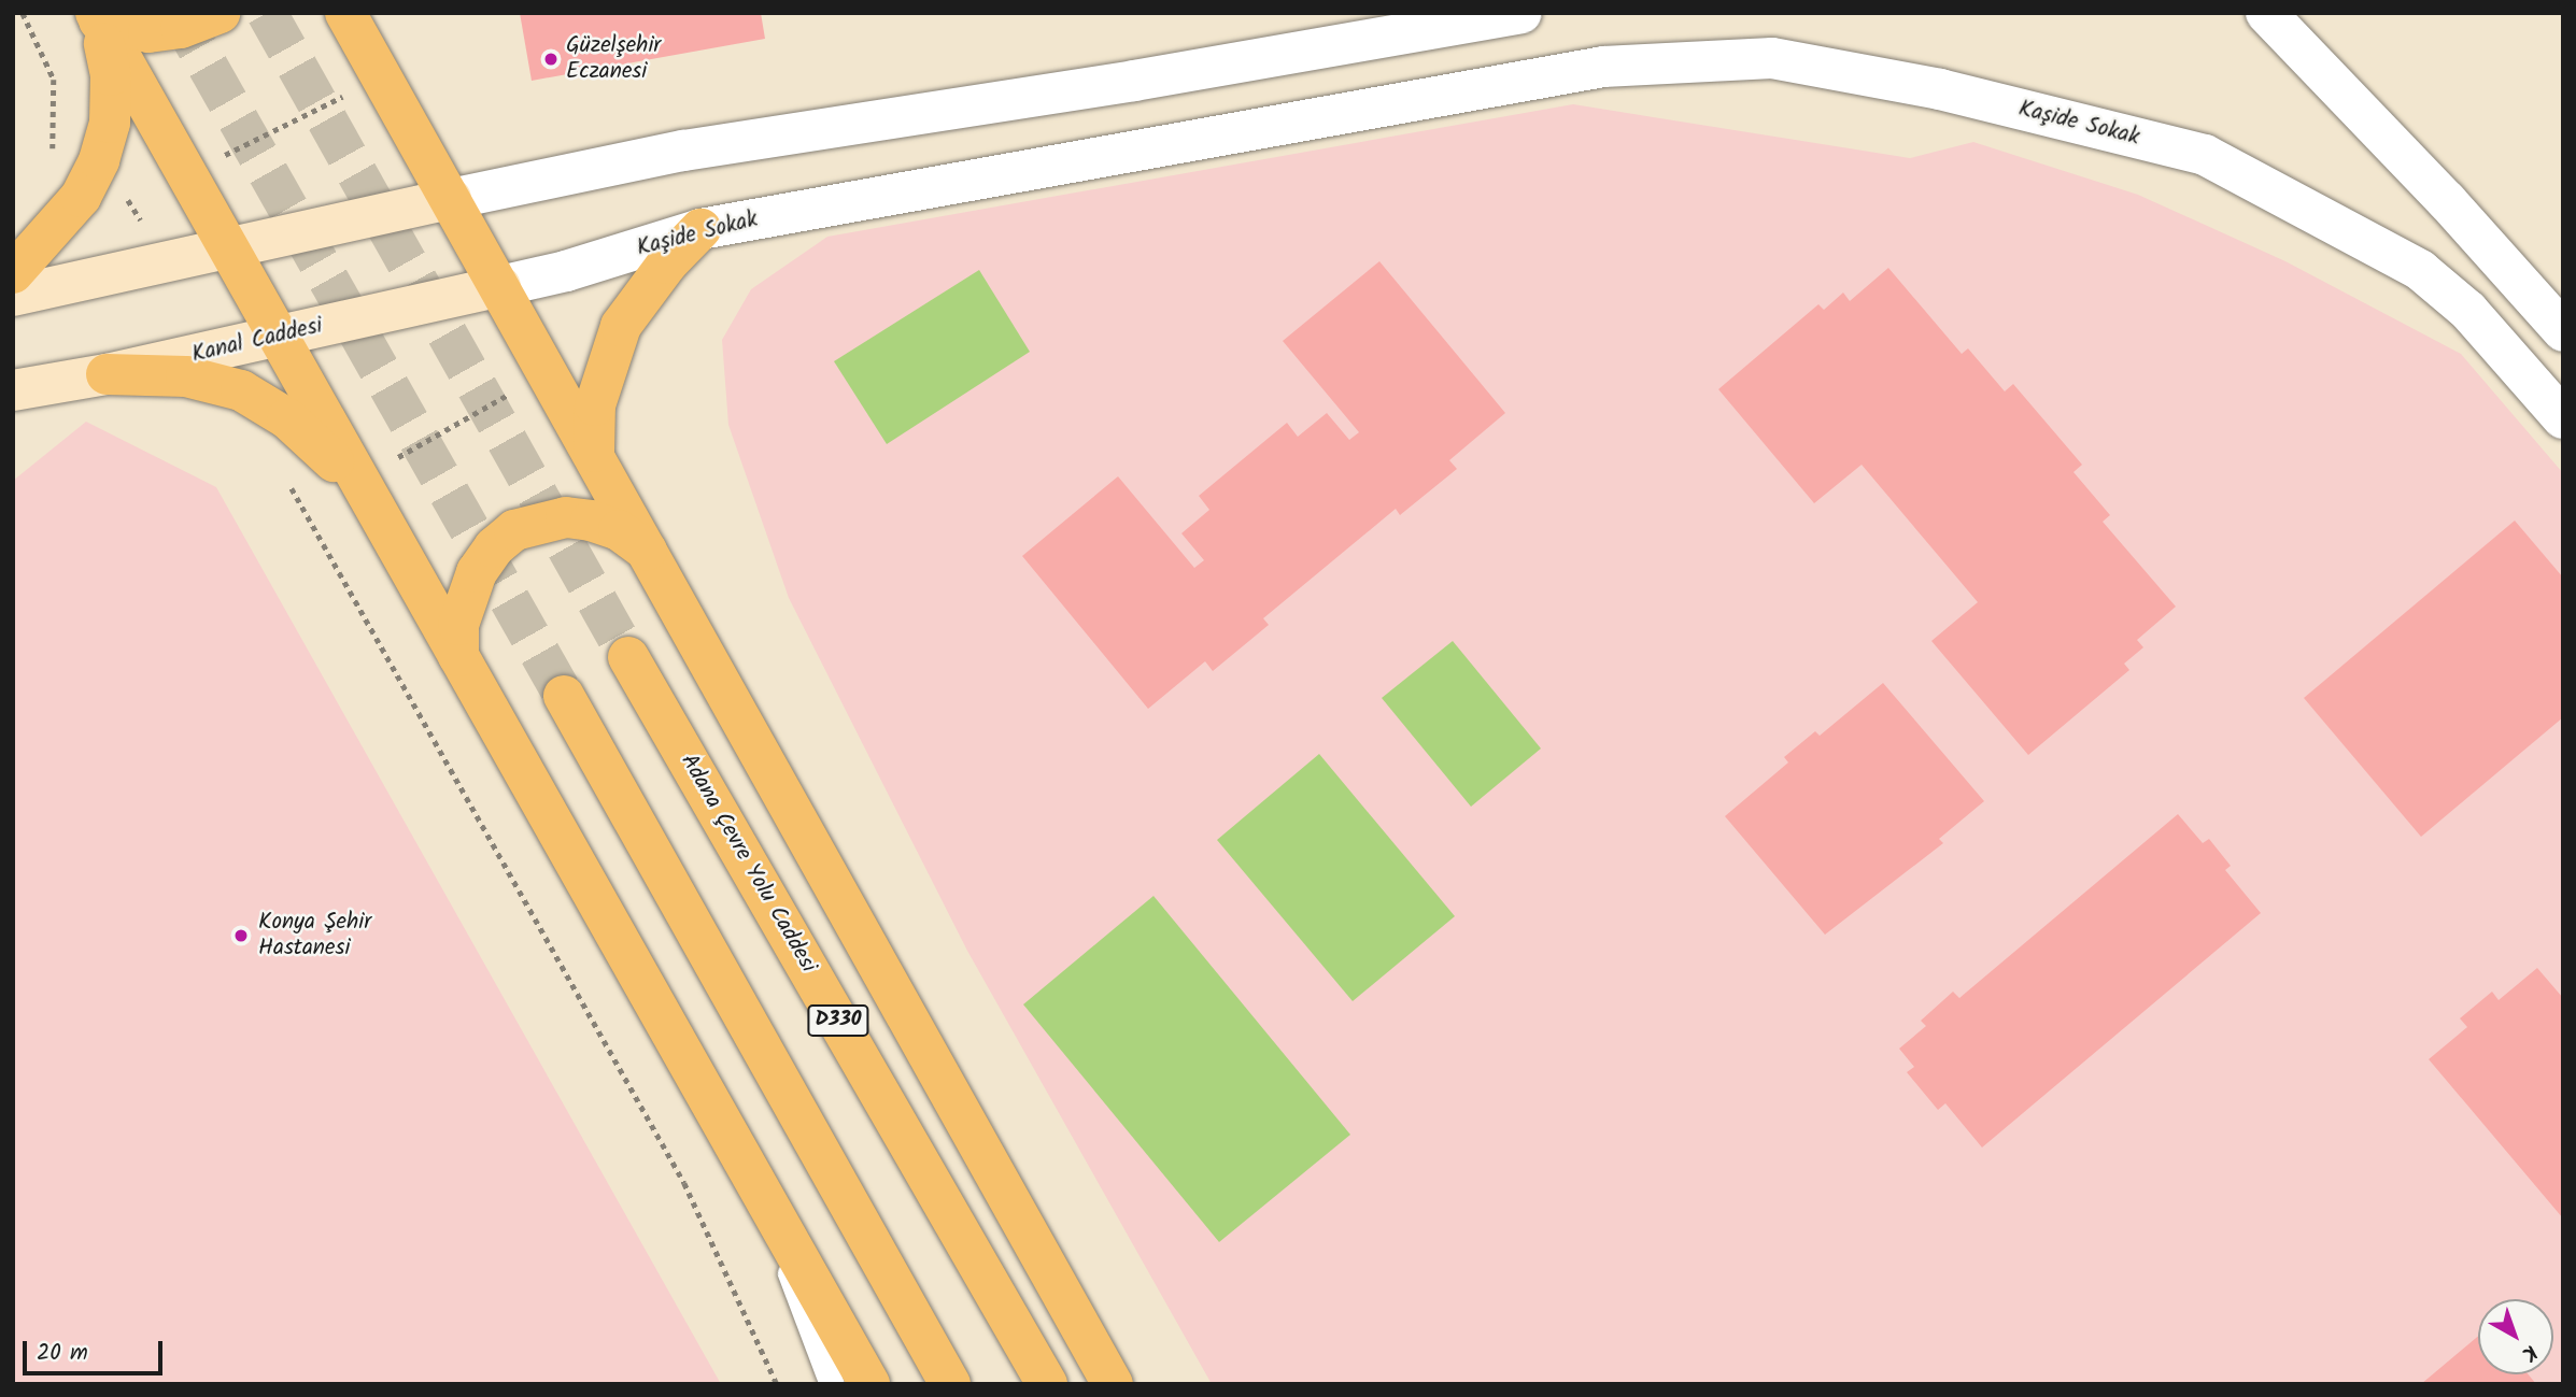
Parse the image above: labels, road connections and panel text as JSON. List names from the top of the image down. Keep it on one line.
{"streets":{"highway":["Adana Çevre Yolu Caddesi","D330"],"main road":["Kanal Caddesi"],"street":["Kaşide Sokak"]},"crossings":[["Kaşide Sokak","Kanal Caddesi"]],"places":["Güzelşehir Eczanesi","Konya Şehir Hastanesi"],"scale_bar":"20 m","north":"bottom right"}
